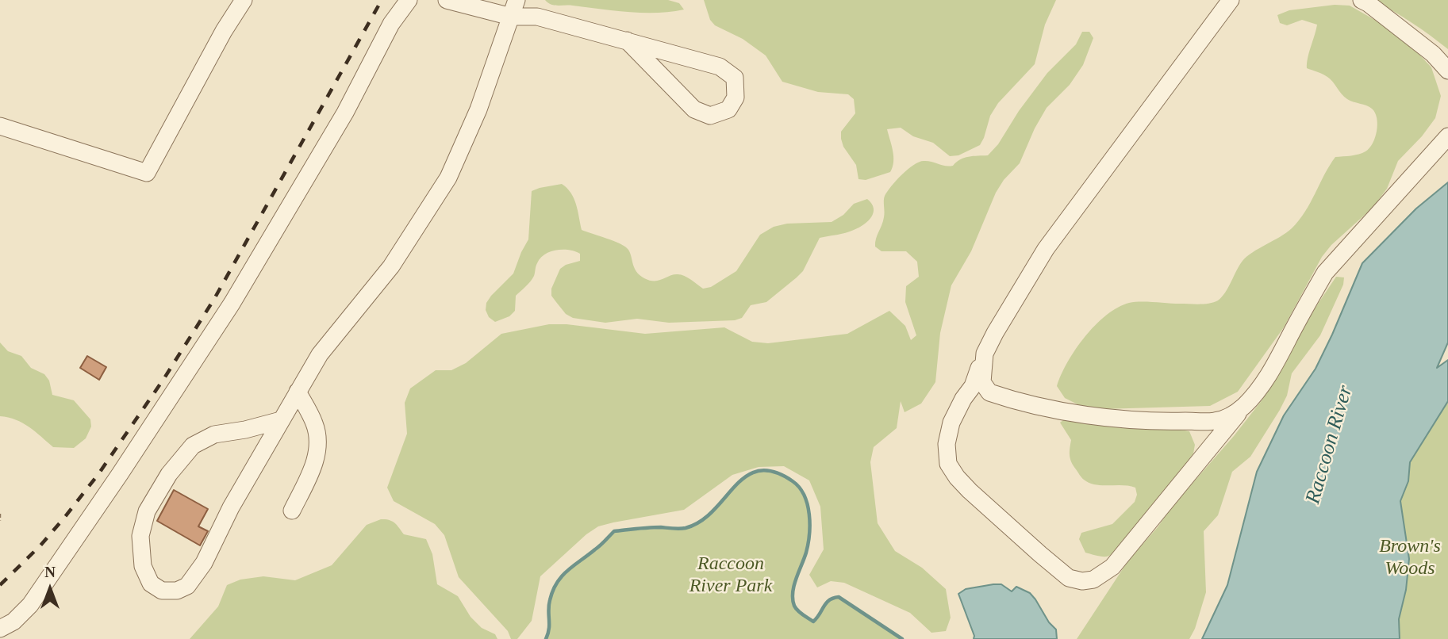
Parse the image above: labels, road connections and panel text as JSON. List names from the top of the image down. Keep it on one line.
{"water":["Raccoon River"],"parks":["Brown's Woods","Raccoon River Park"],"north":"top"}
